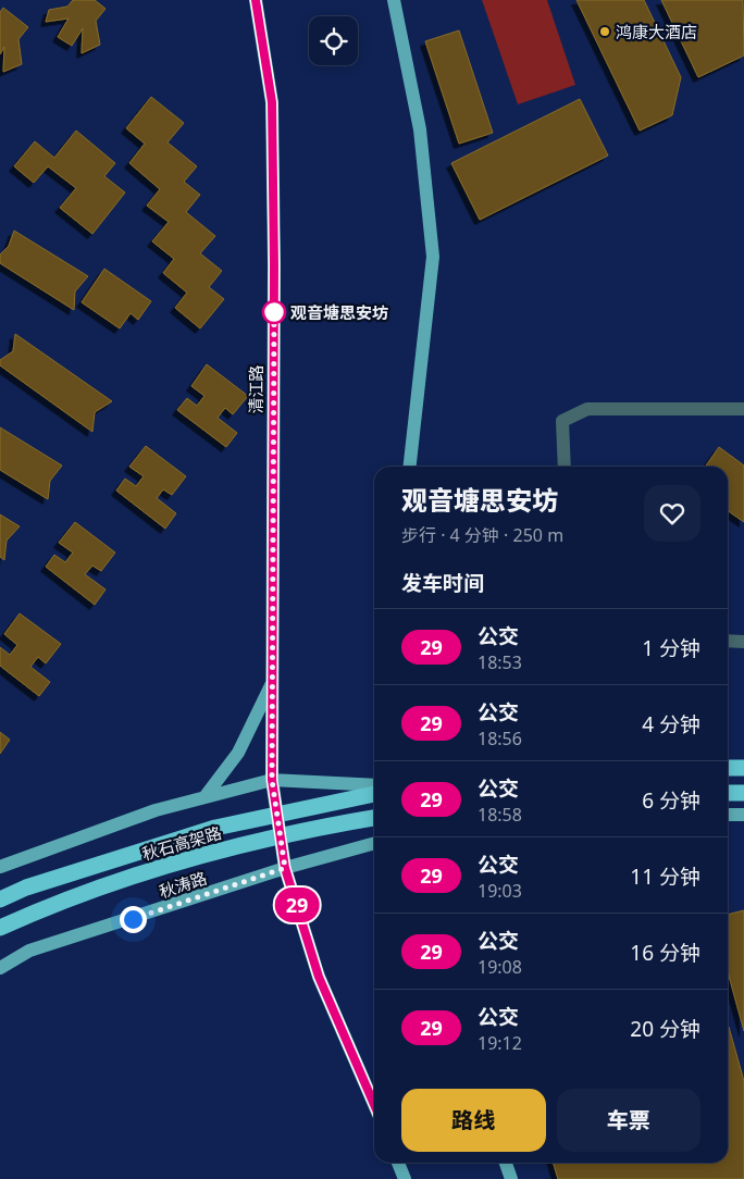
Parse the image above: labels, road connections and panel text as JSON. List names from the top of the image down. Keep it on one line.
{"streets":{"highway":["秋石高架路"],"main road":["清江路","秋涛路"]},"crossings":[["清江路","秋涛路"]],"places":["鸿康大酒店","观音塘思安坊"],"lines":["bus line 29"],"page":{"on_map":"29","heading":[["观音塘思安坊","步行 · 4 分钟 · 250 m"],"发车时间"],"list":[{"mark":"29","name":"公交","note":"18:53","value":"1 分钟"},{"mark":"29","name":"公交","note":"18:56","value":"4 分钟"},{"mark":"29","name":"公交","note":"18:58","value":"6 分钟"},{"mark":"29","name":"公交","note":"19:03","value":"11 分钟"},{"mark":"29","name":"公交","note":"19:08","value":"16 分钟"},{"mark":"29","name":"公交","note":"19:12","value":"20 分钟"}],"buttons":["路线","车票"]}}
